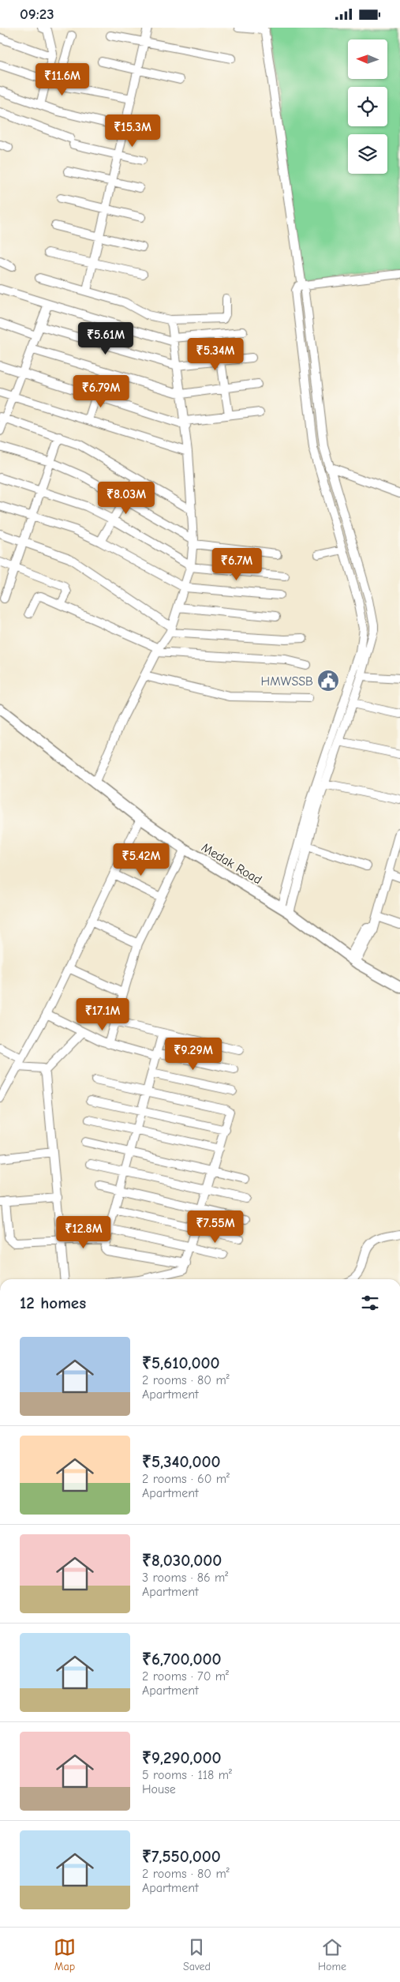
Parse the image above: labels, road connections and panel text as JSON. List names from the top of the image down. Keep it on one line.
{"streets":{"main road":["Medak Road"]},"places":{"public building":["HMWSSB"]},"north":"left","page":{"status":"09:23","price":["₹11.6M","₹15.3M","₹5.61M","₹5.34M","₹6.79M","₹8.03M","₹6.7M","₹5.42M","₹17.1M","₹9.29M","₹7.55M","₹12.8M"],"heading":"12 homes","list":[{"name":"₹5,610,000","note":"2 rooms · 80 m² · Apartment"},{"name":"₹5,340,000","note":"2 rooms · 60 m² · Apartment"},{"name":"₹8,030,000","note":"3 rooms · 86 m² · Apartment"},{"name":"₹6,700,000","note":"2 rooms · 70 m² · Apartment"},{"name":"₹9,290,000","note":"5 rooms · 118 m² · House"},{"name":"₹7,550,000","note":"2 rooms · 80 m² · Apartment"}],"tabs":["Map","Saved","Home"]}}
